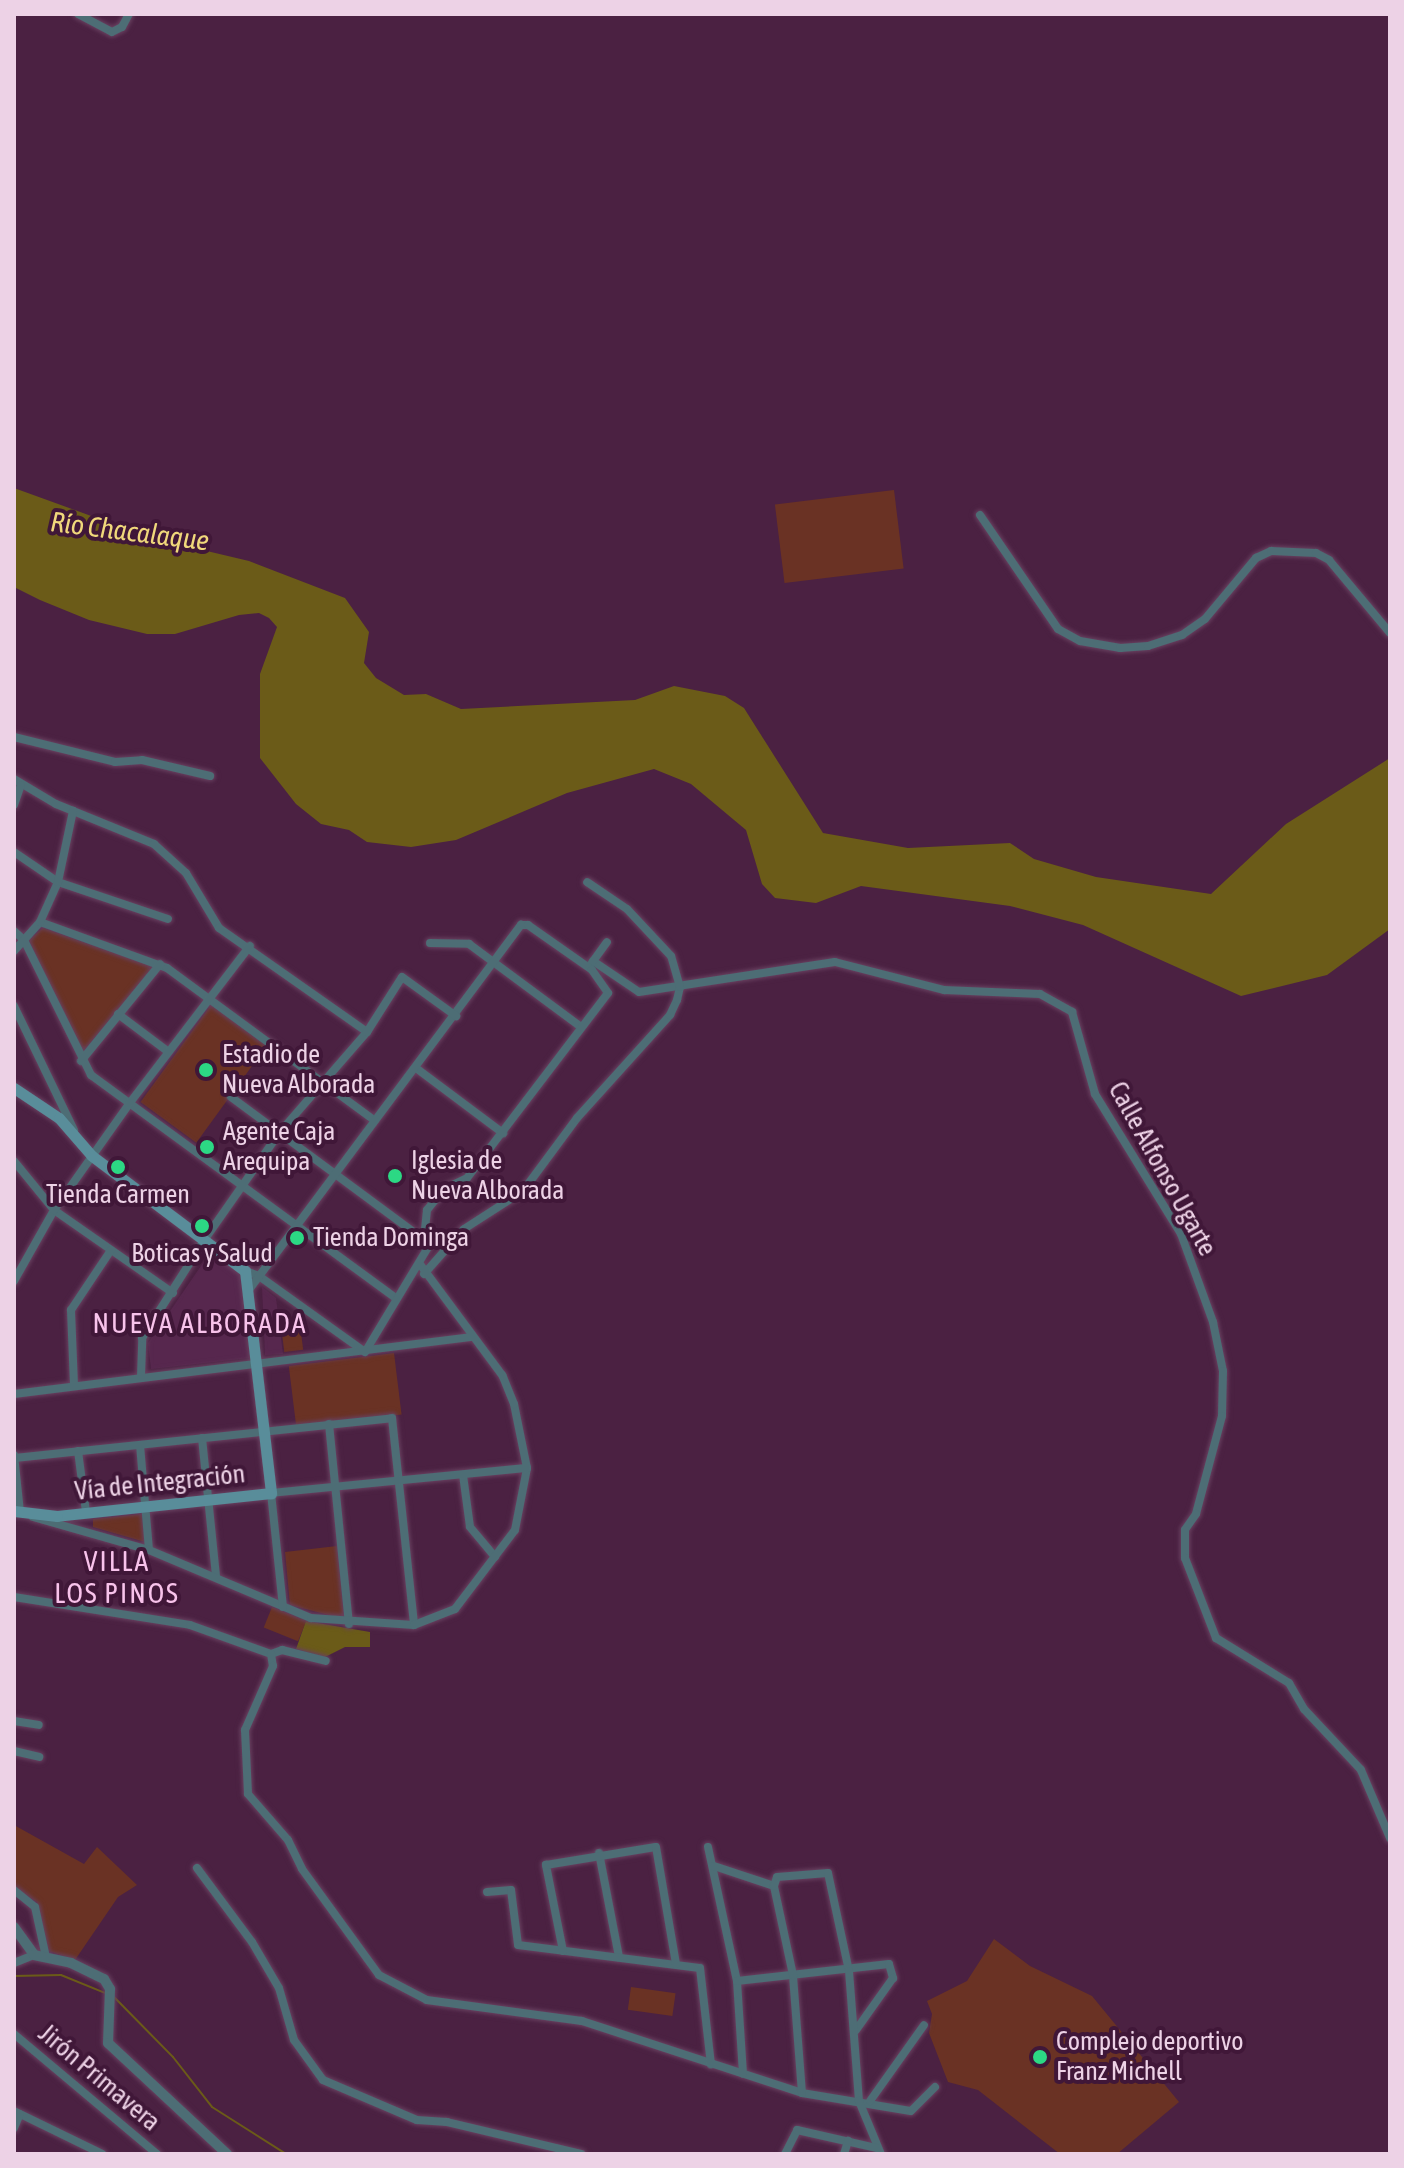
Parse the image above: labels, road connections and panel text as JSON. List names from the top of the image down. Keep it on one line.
{"streets":{"main road":["Vía de Integración"],"street":["Calle Alfonso Ugarte","Jirón Primavera"]},"districts":["NUEVA ALBORADA","VILLA LOS PINOS"],"water":["Río Chacalaque"],"places":["Estadio de Nueva Alborada","Agente Caja Arequipa","Tienda Carmen","Iglesia de Nueva Alborada","Boticas y Salud","Tienda Dominga","Complejo deportivo Franz Michell"]}
